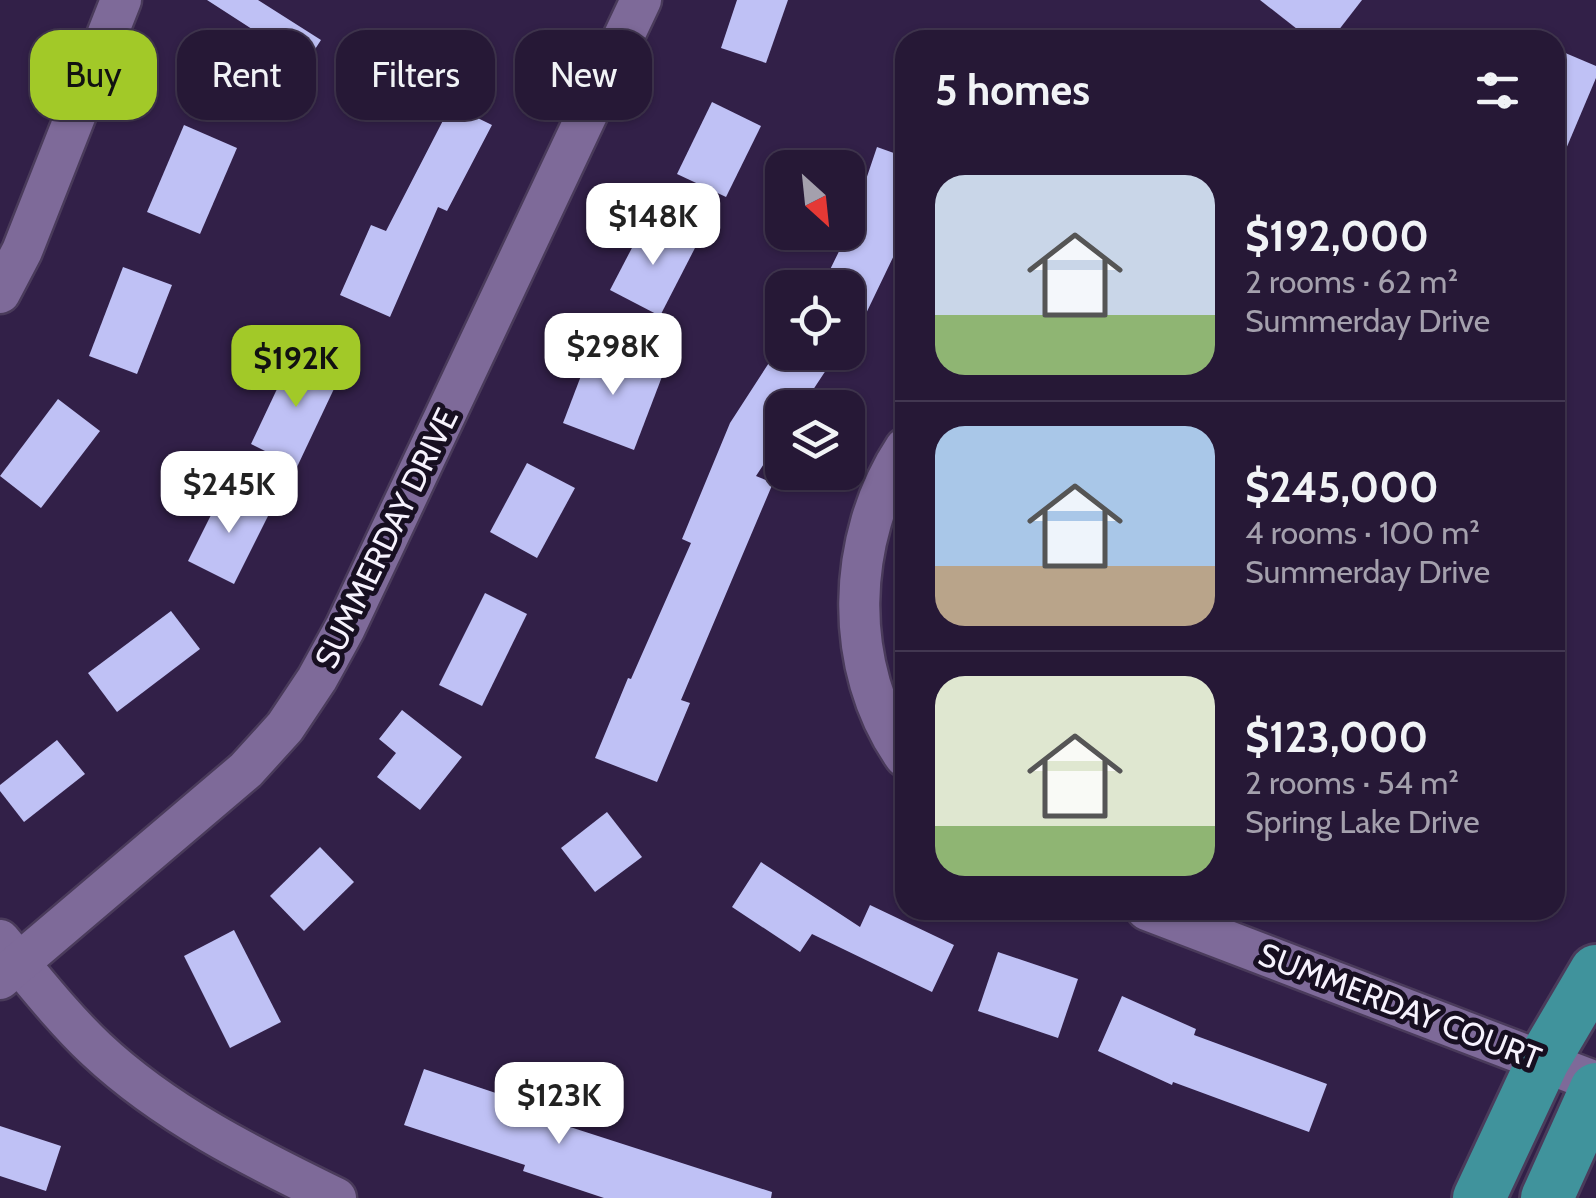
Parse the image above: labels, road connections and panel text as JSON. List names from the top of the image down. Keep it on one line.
{"streets":{"street":["SUMMERDAY DRIVE","SUMMERDAY COURT"]},"north":"bottom right","page":{"chip":["Buy","Rent","Filters","New"],"heading":"5 homes","list":[{"name":"$192,000","note":"2 rooms · 62 m² · Summerday Drive"},{"name":"$245,000","note":"4 rooms · 100 m² · Summerday Drive"},{"name":"$123,000","note":"2 rooms · 54 m² · Spring Lake Drive"}],"price":["$148K","$298K","$192K","$245K","$123K"]}}
